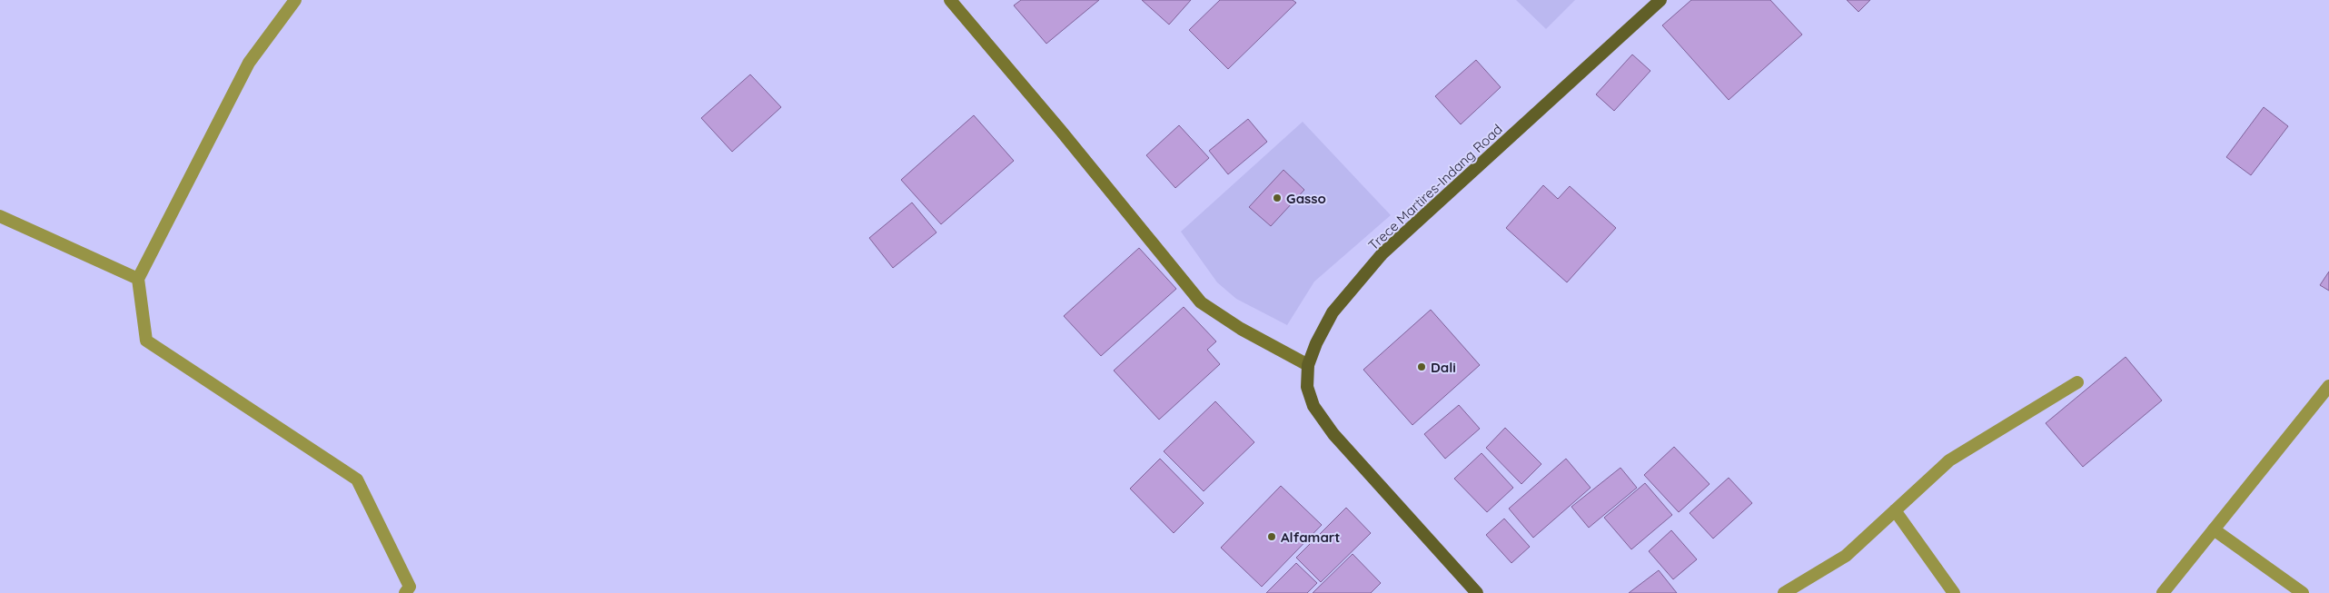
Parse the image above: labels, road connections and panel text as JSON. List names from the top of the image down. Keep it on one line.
{"streets":{"main road":["Trece Martires-Indang Road"]},"places":["Gasso","Dali","Alfamart"]}
